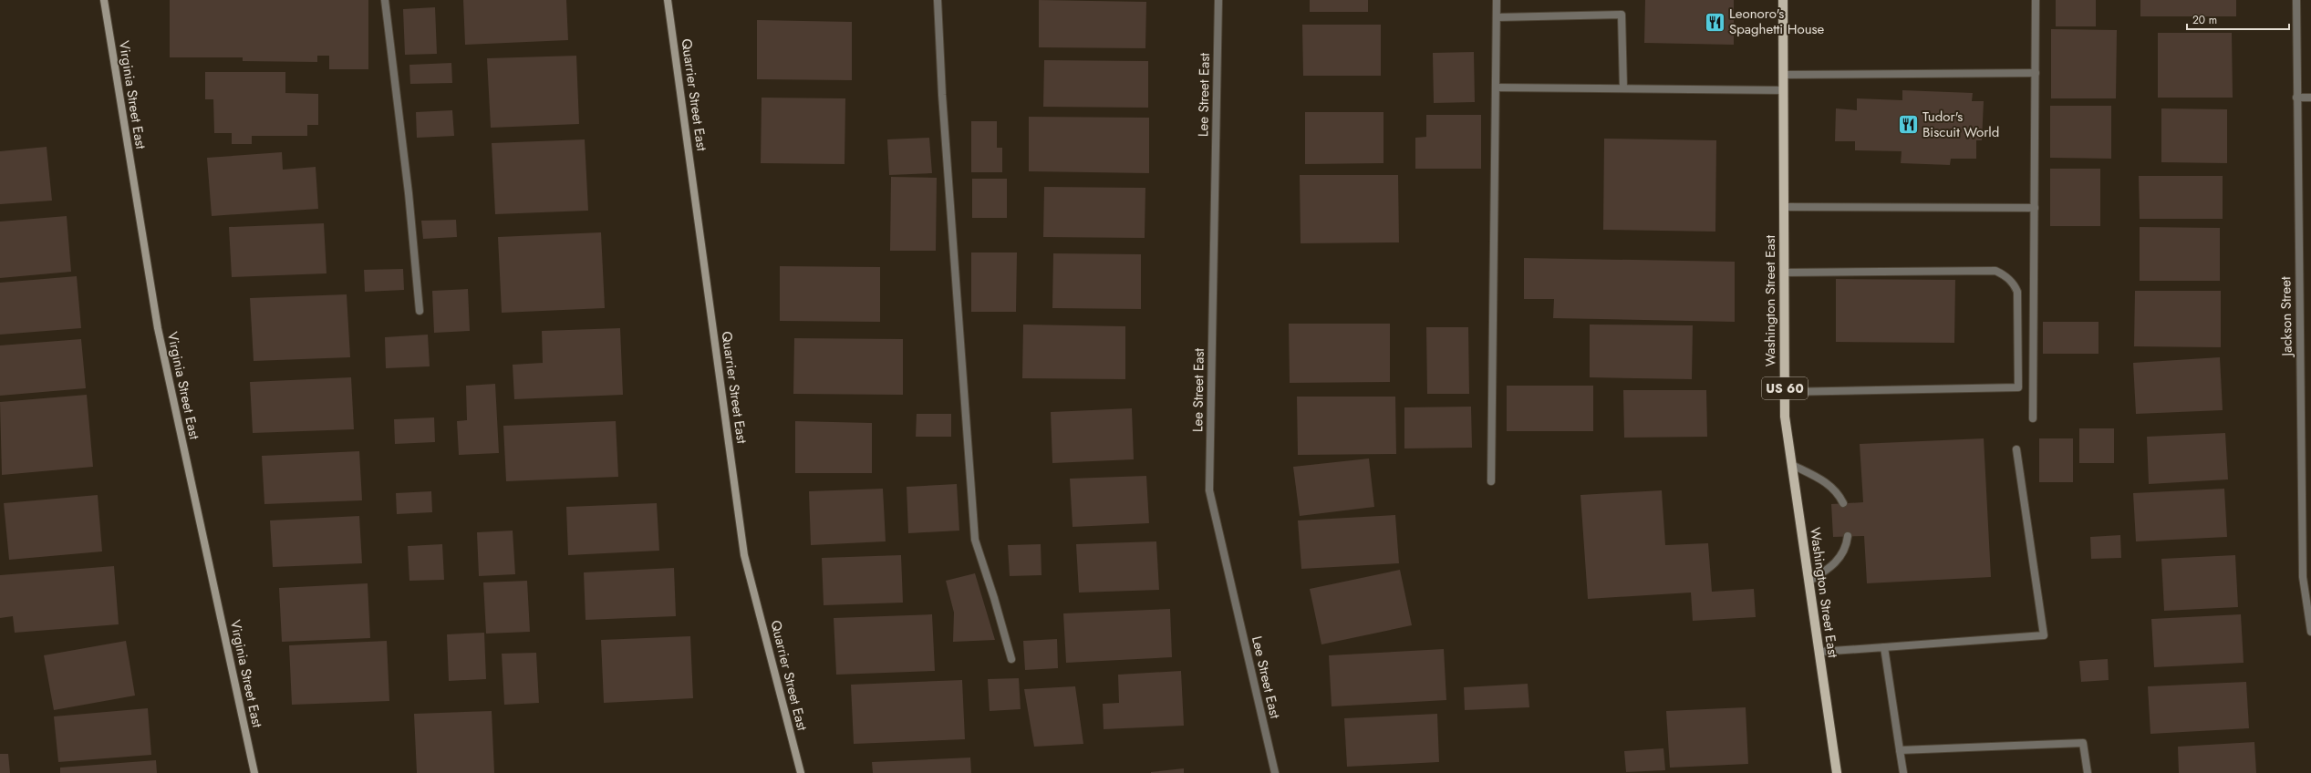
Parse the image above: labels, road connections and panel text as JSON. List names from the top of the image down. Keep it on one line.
{"streets":{"main road":["Virginia Street East","Quarrier Street East","Washington Street East","US 60"],"street":["Lee Street East","Jackson Street"]},"places":{"restaurant":["Leonoro's Spaghetti House","Tudor's Biscuit World"]},"scale_bar":"20 m"}
